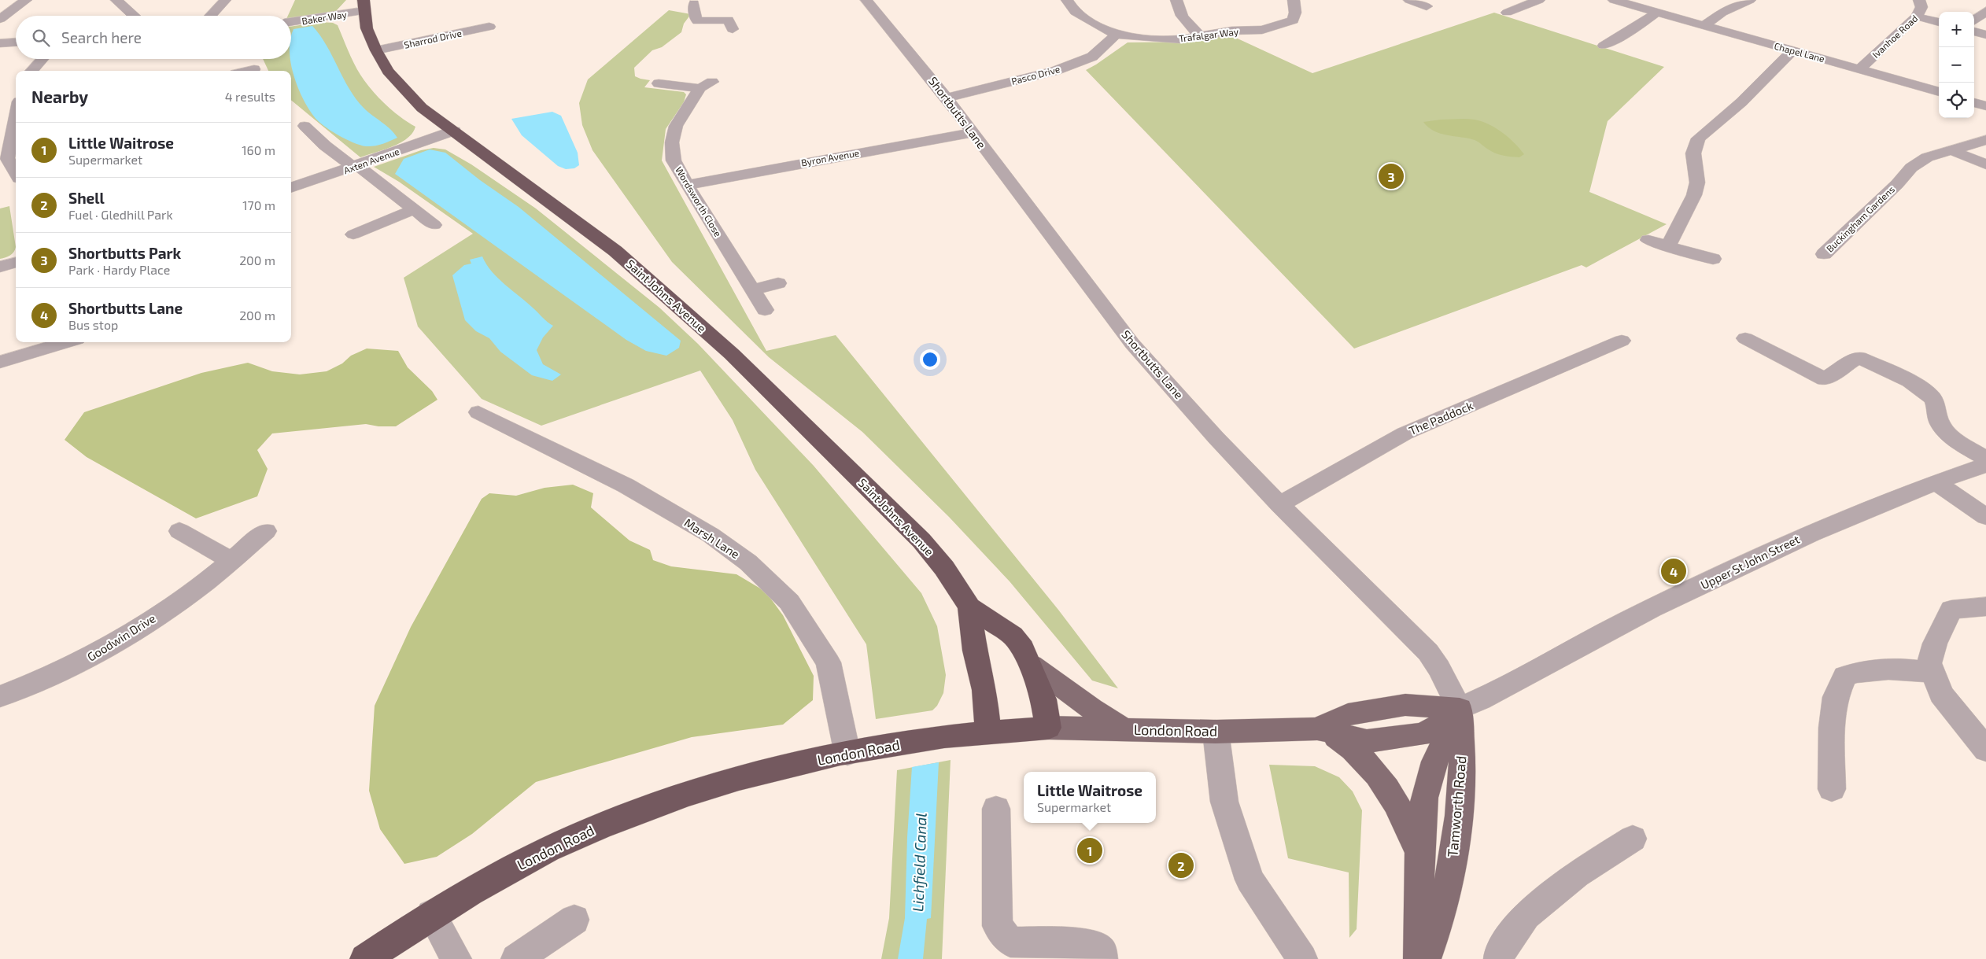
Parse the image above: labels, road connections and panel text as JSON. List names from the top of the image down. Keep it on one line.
{"streets":{"highway":["Saint Johns Avenue","London Road"],"main road":["Tamworth Road"],"street":["Baker Way","Trafalgar Way","Ivanhoe Road","Sharrod Drive","Chapel Lane","Pasco Drive","Shortbutts Lane","Byron Avenue","Axten Avenue","Wordsworth Close","Buckingham Gardens","The Paddock","Marsh Lane","Upper St John Street","Goodwin Drive"]},"crossings":[["Baker Way","Saint Johns Avenue"],["Trafalgar Way","Pasco Drive"],["Ivanhoe Road","Chapel Lane"],["Sharrod Drive","Saint Johns Avenue"],["Pasco Drive","Shortbutts Lane"],["Shortbutts Lane","Byron Avenue"],["Shortbutts Lane","The Paddock"],["Shortbutts Lane","Upper St John Street"],["Shortbutts Lane","London Road"],["Shortbutts Lane","Tamworth Road"],["Byron Avenue","Wordsworth Close"],["Axten Avenue","Saint Johns Avenue"],["Saint Johns Avenue","London Road"],["Marsh Lane","London Road"],["Upper St John Street","London Road"],["Upper St John Street","Tamworth Road"],["London Road","Tamworth Road"]],"water":["Lichfield Canal"],"page":{"map_buttons":["+","−"],"search":"Search here","heading":["Nearby","4 results"],"list":[{"mark":"1","name":"Little Waitrose","note":"Supermarket","value":"160 m"},{"mark":"2","name":"Shell","note":"Fuel · Gledhill Park","value":"170 m"},{"mark":"3","name":"Shortbutts Park","note":"Park · Hardy Place","value":"200 m"},{"mark":"4","name":"Shortbutts Lane","note":"Bus stop","value":"200 m"}],"pins":["3","4","1","2"],"popup":["Little Waitrose","Supermarket"]}}
